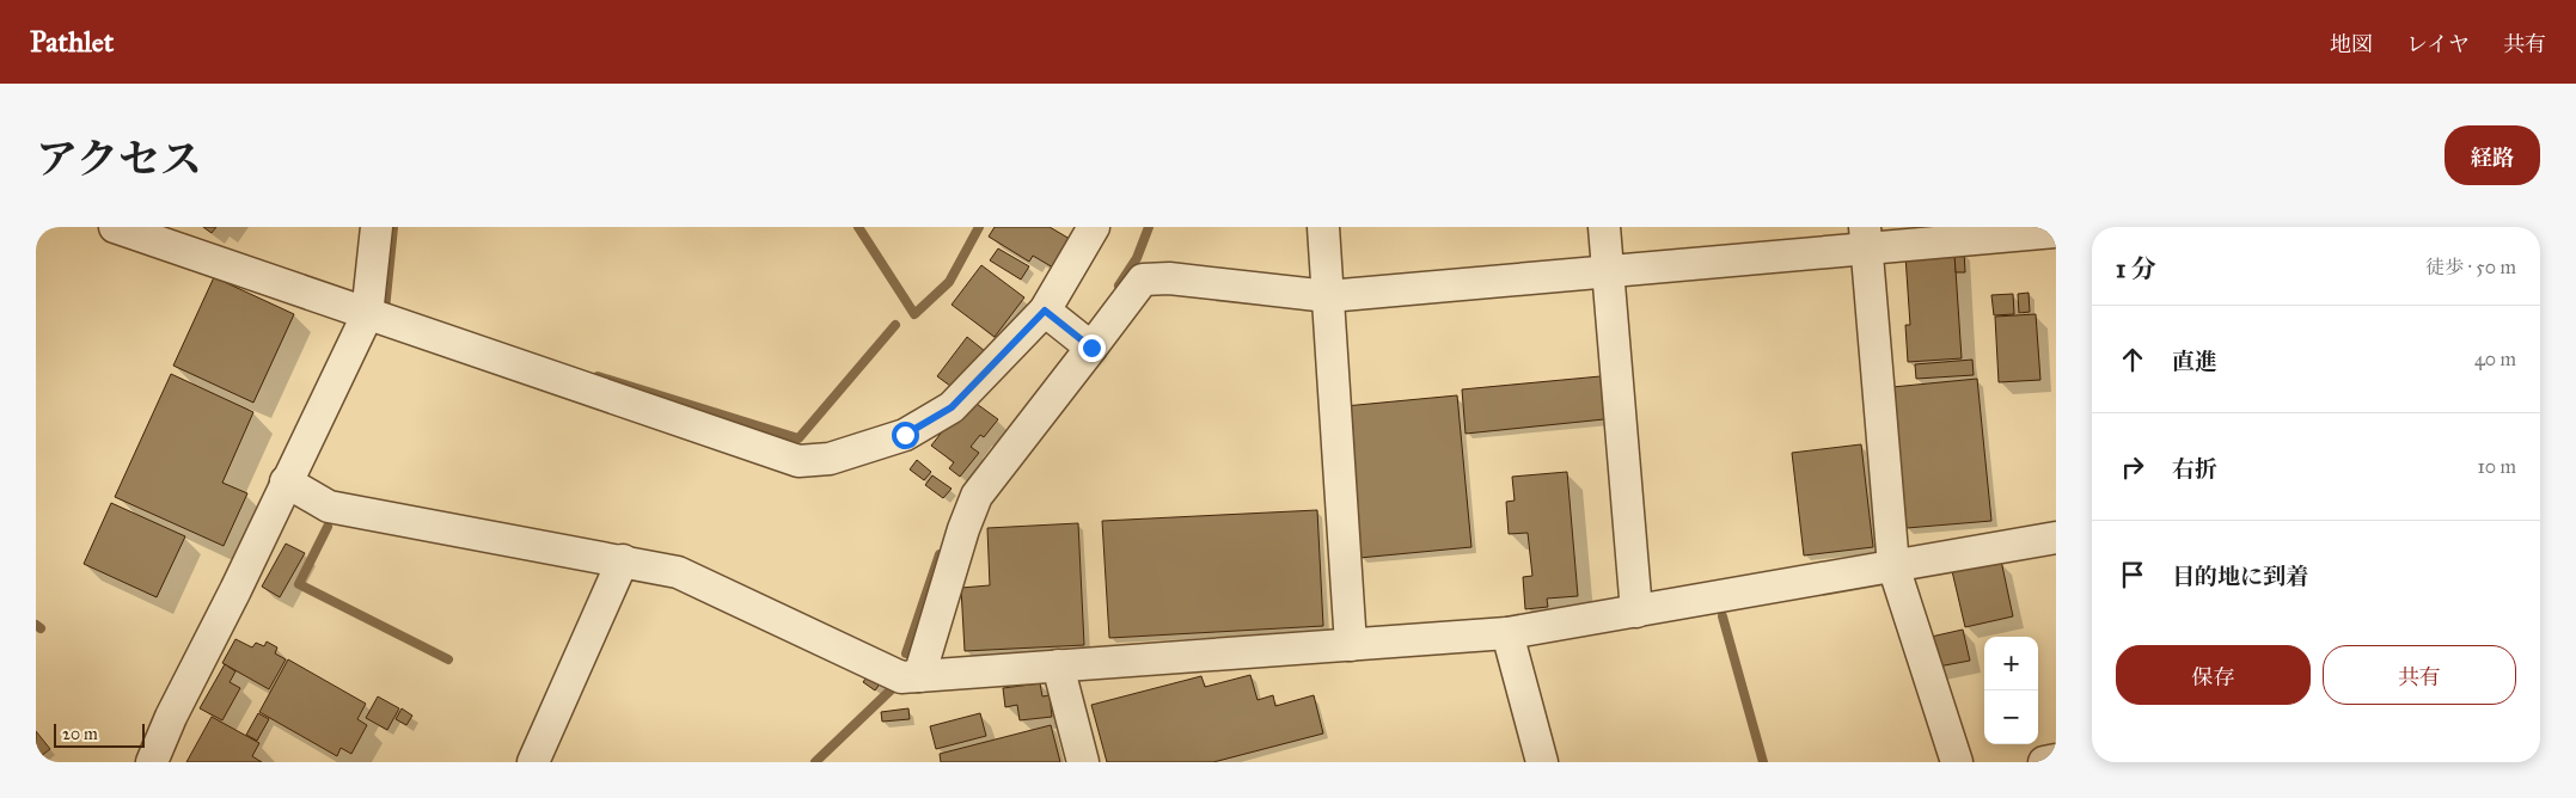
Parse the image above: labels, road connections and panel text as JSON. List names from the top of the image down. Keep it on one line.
{"scale_bar":"20 m","page":{"header":"Pathlet","nav":["地図","レイヤ","共有"],"title":"アクセス","buttons":["経路",["保存","共有"]],"heading":["1 分","徒歩 · 50 m"],"list":[["直進","40 m"],["右折","10 m"],"目的地に到着"],"map_buttons":["+","−"],"scale":"20 m"}}
